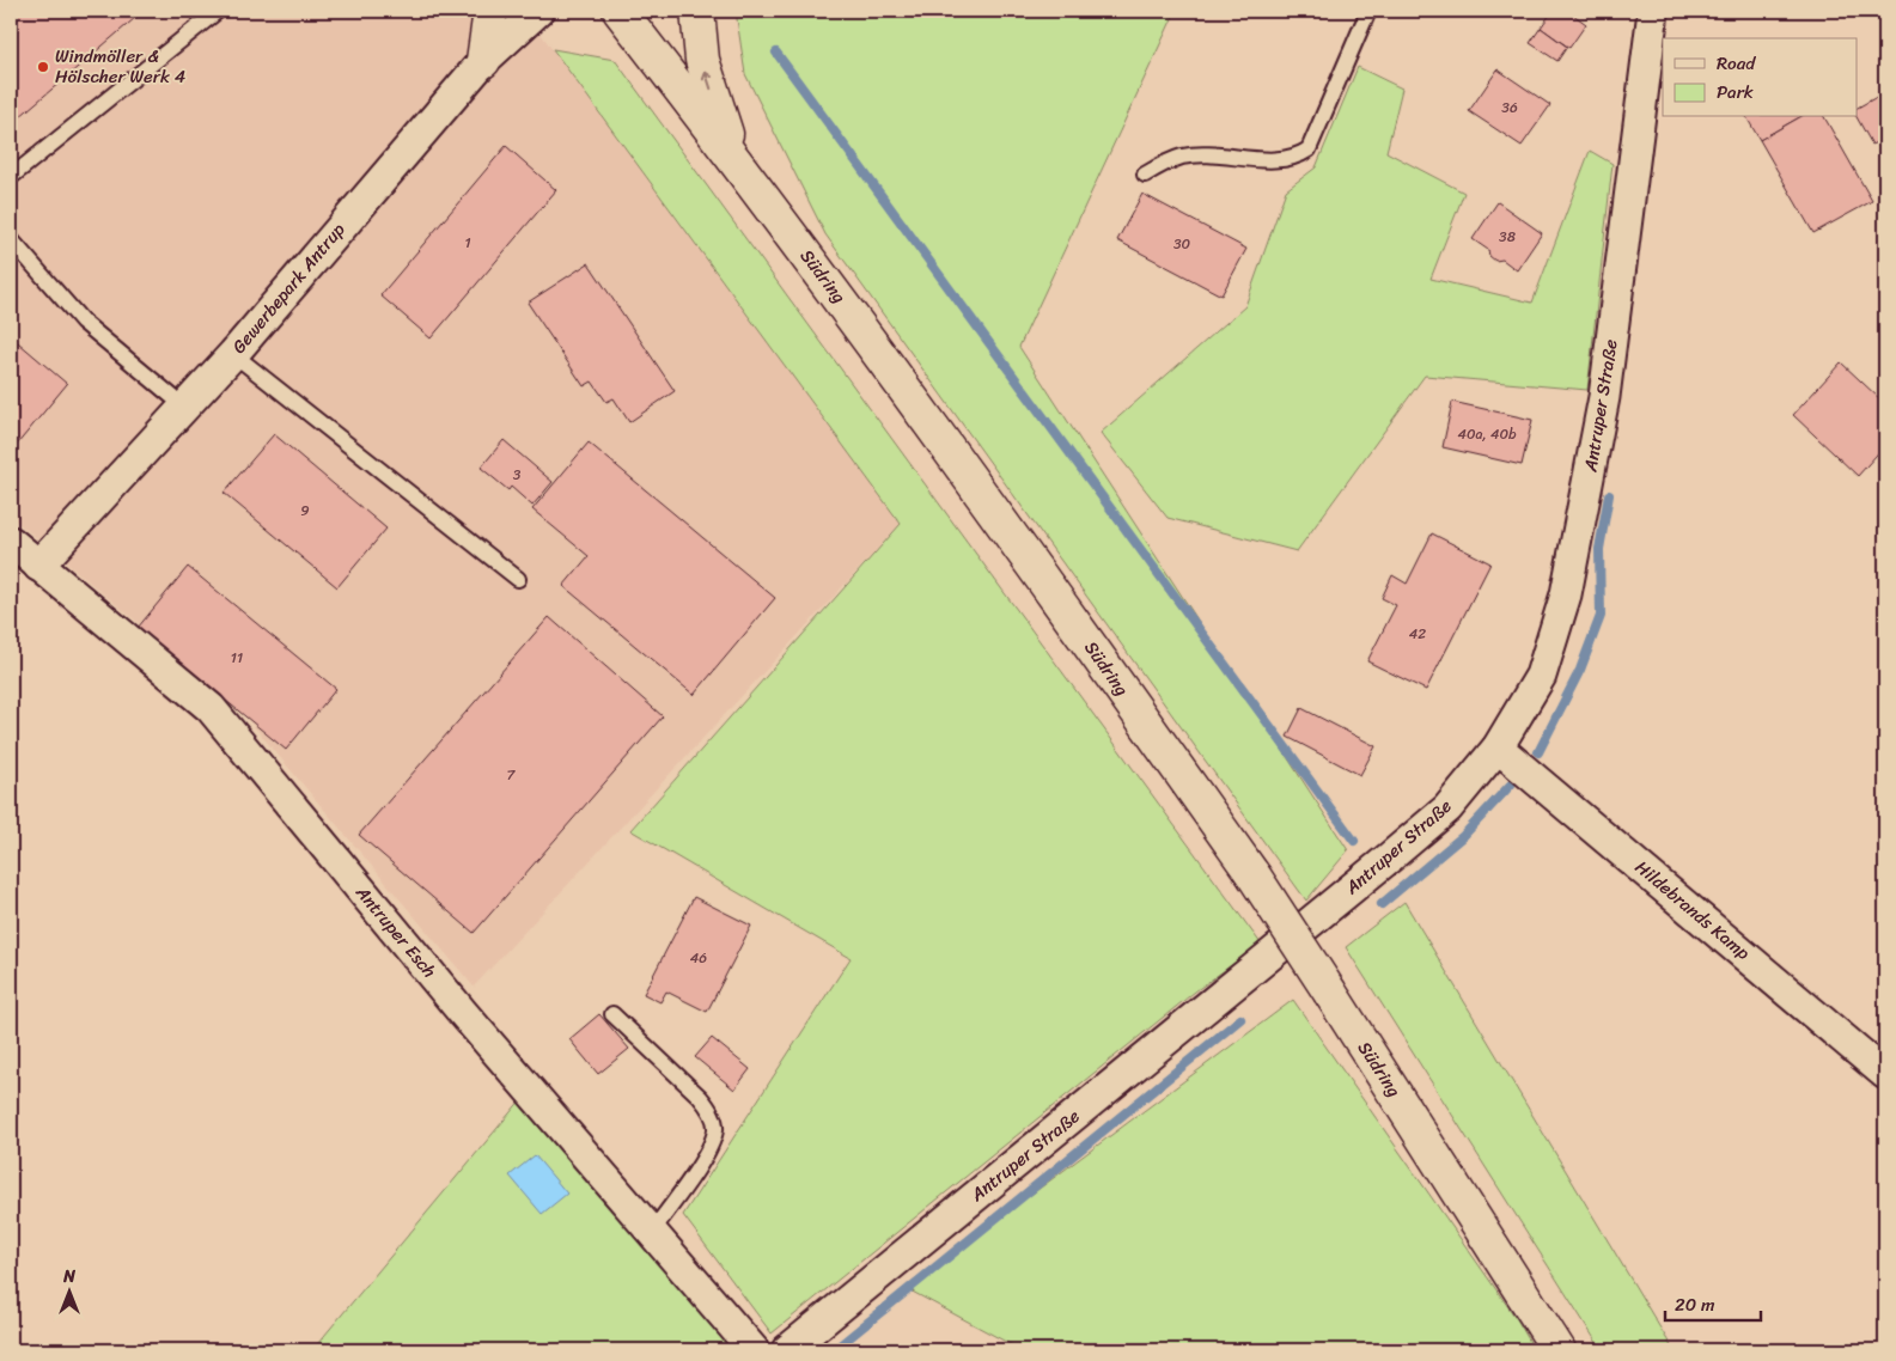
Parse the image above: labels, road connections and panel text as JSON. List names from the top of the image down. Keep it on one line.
{"streets":{"main road":["Südring"],"street":["Gewerbepark Antrup","Antruper Straße","Hildebrands Kamp","Antruper Esch"]},"crossings":[["Gewerbepark Antrup","Antruper Esch"],["Antruper Straße","Hildebrands Kamp"]],"places":["Windmöller & Hölscher Werk 4"],"house_numbers":["36","38","1","30","40a, 40b","3","9","42","11","7","46"],"legend":["Road","Park"],"scale_bar":"20 m","north":"top"}
